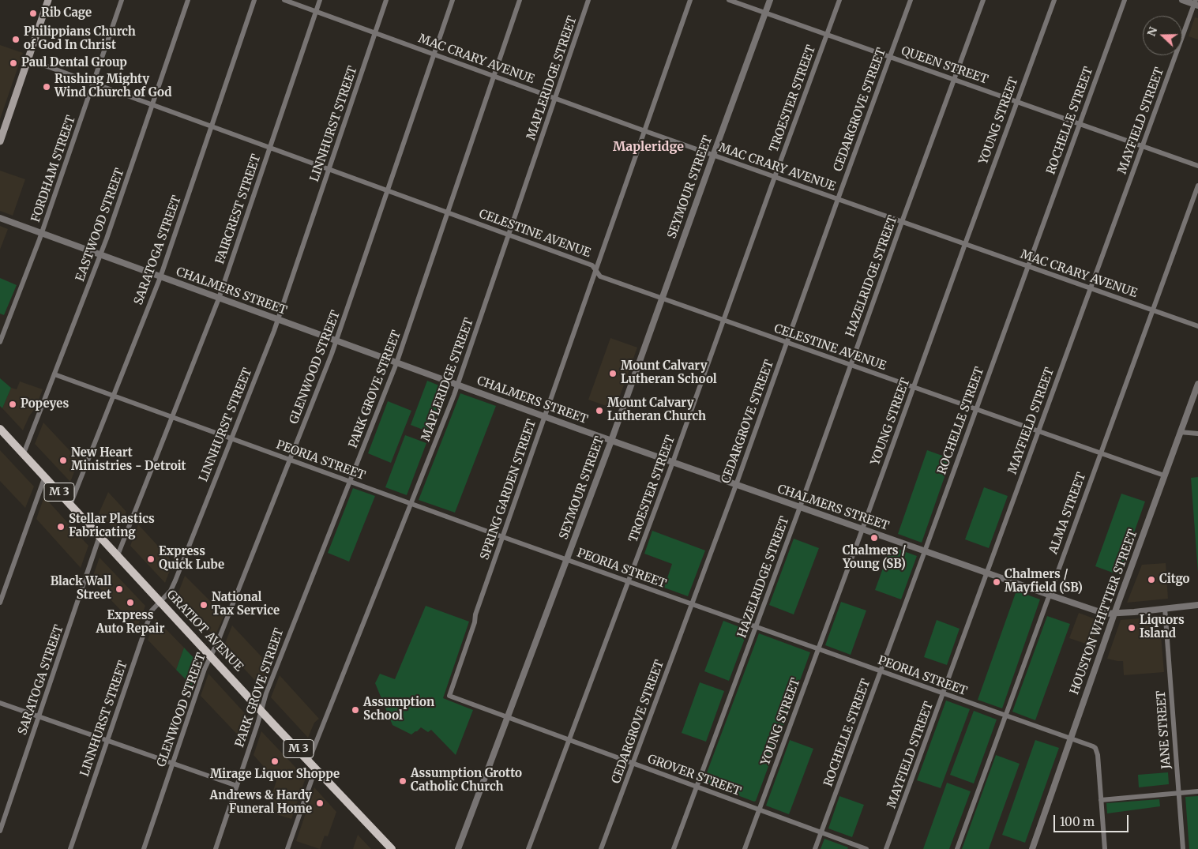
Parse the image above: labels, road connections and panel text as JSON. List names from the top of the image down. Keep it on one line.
{"streets":{"main road":["M 3","GRATIOT AVENUE"],"street":["MAC CRARY AVENUE","QUEEN STREET","MAPLERIDGE STREET","TROESTER STREET","CEDARGROVE STREET","YOUNG STREET","ROCHELLE STREET","MAYFIELD STREET","LINNHURST STREET","FORDHAM STREET","SEYMOUR STREET","FAIRCREST STREET","EASTWOOD STREET","CELESTINE AVENUE","SARATOGA STREET","HAZELRIDGE STREET","CHALMERS STREET","GLENWOOD STREET","PARK GROVE STREET","PEORIA STREET","SPRING GARDEN STREET","ALMA STREET","HOUSTON WHITTIER STREET","JANE STREET","GROVER STREET"]},"crossings":[["MAC CRARY AVENUE","MAPLERIDGE STREET"],["MAC CRARY AVENUE","TROESTER STREET"],["MAC CRARY AVENUE","CEDARGROVE STREET"],["MAC CRARY AVENUE","YOUNG STREET"],["MAC CRARY AVENUE","ROCHELLE STREET"],["MAC CRARY AVENUE","MAYFIELD STREET"],["MAC CRARY AVENUE","LINNHURST STREET"],["MAC CRARY AVENUE","SEYMOUR STREET"],["MAC CRARY AVENUE","FAIRCREST STREET"],["MAC CRARY AVENUE","HAZELRIDGE STREET"],["MAC CRARY AVENUE","GLENWOOD STREET"],["MAC CRARY AVENUE","PARK GROVE STREET"],["MAC CRARY AVENUE","SPRING GARDEN STREET"],["MAC CRARY AVENUE","ALMA STREET"],["QUEEN STREET","TROESTER STREET"],["QUEEN STREET","CEDARGROVE STREET"],["QUEEN STREET","YOUNG STREET"],["QUEEN STREET","ROCHELLE STREET"],["QUEEN STREET","MAYFIELD STREET"],["QUEEN STREET","SEYMOUR STREET"],["QUEEN STREET","HAZELRIDGE STREET"],["MAPLERIDGE STREET","CELESTINE AVENUE"],["MAPLERIDGE STREET","CHALMERS STREET"],["MAPLERIDGE STREET","PEORIA STREET"],["MAPLERIDGE STREET","GRATIOT AVENUE"],["TROESTER STREET","CELESTINE AVENUE"],["TROESTER STREET","CHALMERS STREET"],["TROESTER STREET","PEORIA STREET"],["TROESTER STREET","GROVER STREET"],["CEDARGROVE STREET","CELESTINE AVENUE"],["CEDARGROVE STREET","CHALMERS STREET"],["CEDARGROVE STREET","PEORIA STREET"],["CEDARGROVE STREET","GROVER STREET"],["YOUNG STREET","CELESTINE AVENUE"],["YOUNG STREET","CHALMERS STREET"],["YOUNG STREET","PEORIA STREET"],["YOUNG STREET","GROVER STREET"],["ROCHELLE STREET","CELESTINE AVENUE"],["ROCHELLE STREET","CHALMERS STREET"],["ROCHELLE STREET","PEORIA STREET"],["ROCHELLE STREET","GROVER STREET"],["MAYFIELD STREET","CELESTINE AVENUE"],["MAYFIELD STREET","CHALMERS STREET"],["MAYFIELD STREET","PEORIA STREET"],["LINNHURST STREET","CELESTINE AVENUE"],["LINNHURST STREET","CHALMERS STREET"],["LINNHURST STREET","PEORIA STREET"],["LINNHURST STREET","GRATIOT AVENUE"],["FORDHAM STREET","CELESTINE AVENUE"],["FORDHAM STREET","CHALMERS STREET"],["SEYMOUR STREET","CELESTINE AVENUE"],["SEYMOUR STREET","CHALMERS STREET"],["SEYMOUR STREET","PEORIA STREET"],["SEYMOUR STREET","GROVER STREET"],["FAIRCREST STREET","CELESTINE AVENUE"],["FAIRCREST STREET","CHALMERS STREET"],["FAIRCREST STREET","PEORIA STREET"],["FAIRCREST STREET","GRATIOT AVENUE"],["EASTWOOD STREET","CELESTINE AVENUE"],["EASTWOOD STREET","CHALMERS STREET"],["EASTWOOD STREET","PEORIA STREET"],["EASTWOOD STREET","GRATIOT AVENUE"],["CELESTINE AVENUE","SARATOGA STREET"],["CELESTINE AVENUE","HAZELRIDGE STREET"],["CELESTINE AVENUE","GLENWOOD STREET"],["CELESTINE AVENUE","PARK GROVE STREET"],["CELESTINE AVENUE","SPRING GARDEN STREET"],["CELESTINE AVENUE","ALMA STREET"],["CELESTINE AVENUE","HOUSTON WHITTIER STREET"],["SARATOGA STREET","CHALMERS STREET"],["SARATOGA STREET","PEORIA STREET"],["SARATOGA STREET","GRATIOT AVENUE"],["HAZELRIDGE STREET","CHALMERS STREET"],["HAZELRIDGE STREET","PEORIA STREET"],["HAZELRIDGE STREET","GROVER STREET"],["CHALMERS STREET","GLENWOOD STREET"],["CHALMERS STREET","PARK GROVE STREET"],["CHALMERS STREET","SPRING GARDEN STREET"],["CHALMERS STREET","ALMA STREET"],["CHALMERS STREET","HOUSTON WHITTIER STREET"],["CHALMERS STREET","JANE STREET"],["GLENWOOD STREET","PEORIA STREET"],["GLENWOOD STREET","GRATIOT AVENUE"],["PARK GROVE STREET","PEORIA STREET"],["PARK GROVE STREET","GRATIOT AVENUE"],["PEORIA STREET","SPRING GARDEN STREET"],["PEORIA STREET","ALMA STREET"],["PEORIA STREET","HOUSTON WHITTIER STREET"],["SPRING GARDEN STREET","GROVER STREET"]],"districts":["Mapleridge"],"places":["Rib Cage","Philippians Church of God In Christ","Paul Dental Group","Rushing Mighty Wind Church of God","Mount Calvary Lutheran School","Popeyes","Mount Calvary Lutheran Church","New Heart Ministries - Detroit","Stellar Plastics Fabricating","Chalmers / Young (SB)","Express Quick Lube","Citgo","Chalmers / Mayfield (SB)","Black Wall Street","Express Auto Repair","National Tax Service","Liquors Island","Assumption School","Mirage Liquor Shoppe","Assumption Grotto Catholic Church","Andrews & Hardy Funeral Home"],"scale_bar":"100 m","north":"left"}
